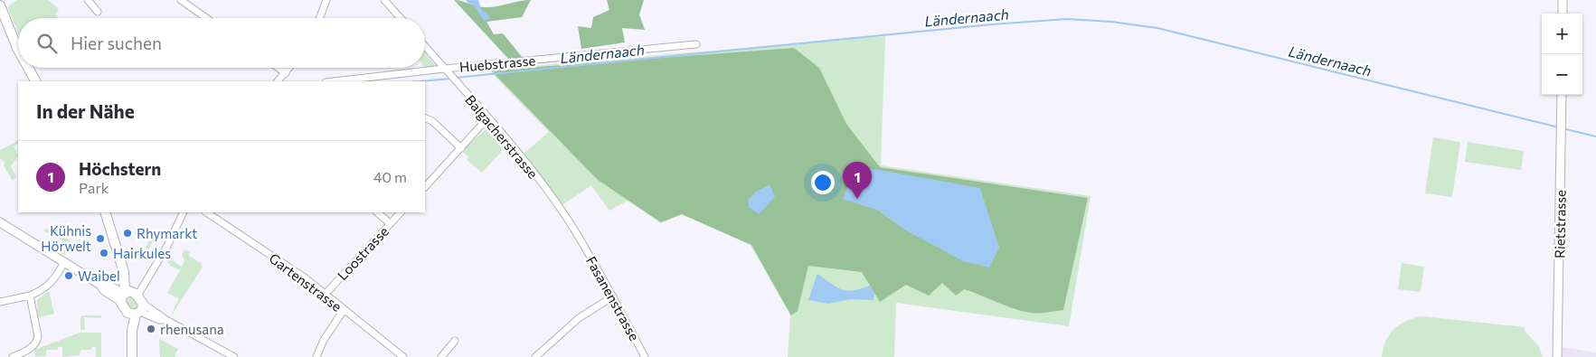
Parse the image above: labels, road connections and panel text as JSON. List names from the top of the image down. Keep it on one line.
{"streets":{"street":["Huebstrasse","Balgacherstrasse","Rietstrasse","Loostrasse","Gartenstrasse","Fasanenstrasse"]},"crossings":[["Huebstrasse","Balgacherstrasse"],["Balgacherstrasse","Fasanenstrasse"],["Loostrasse","Gartenstrasse"]],"water":["Ländernaach"],"places":["Rhymarkt","Kühnis Hörwelt","Hairkules","Waibel","rhenusana"],"page":{"map_buttons":["+","−"],"search":"Hier suchen","heading":"In der Nähe","list":[{"mark":"1","name":"Höchstern","note":"Park","value":"40 m"}],"pins":"1"}}
